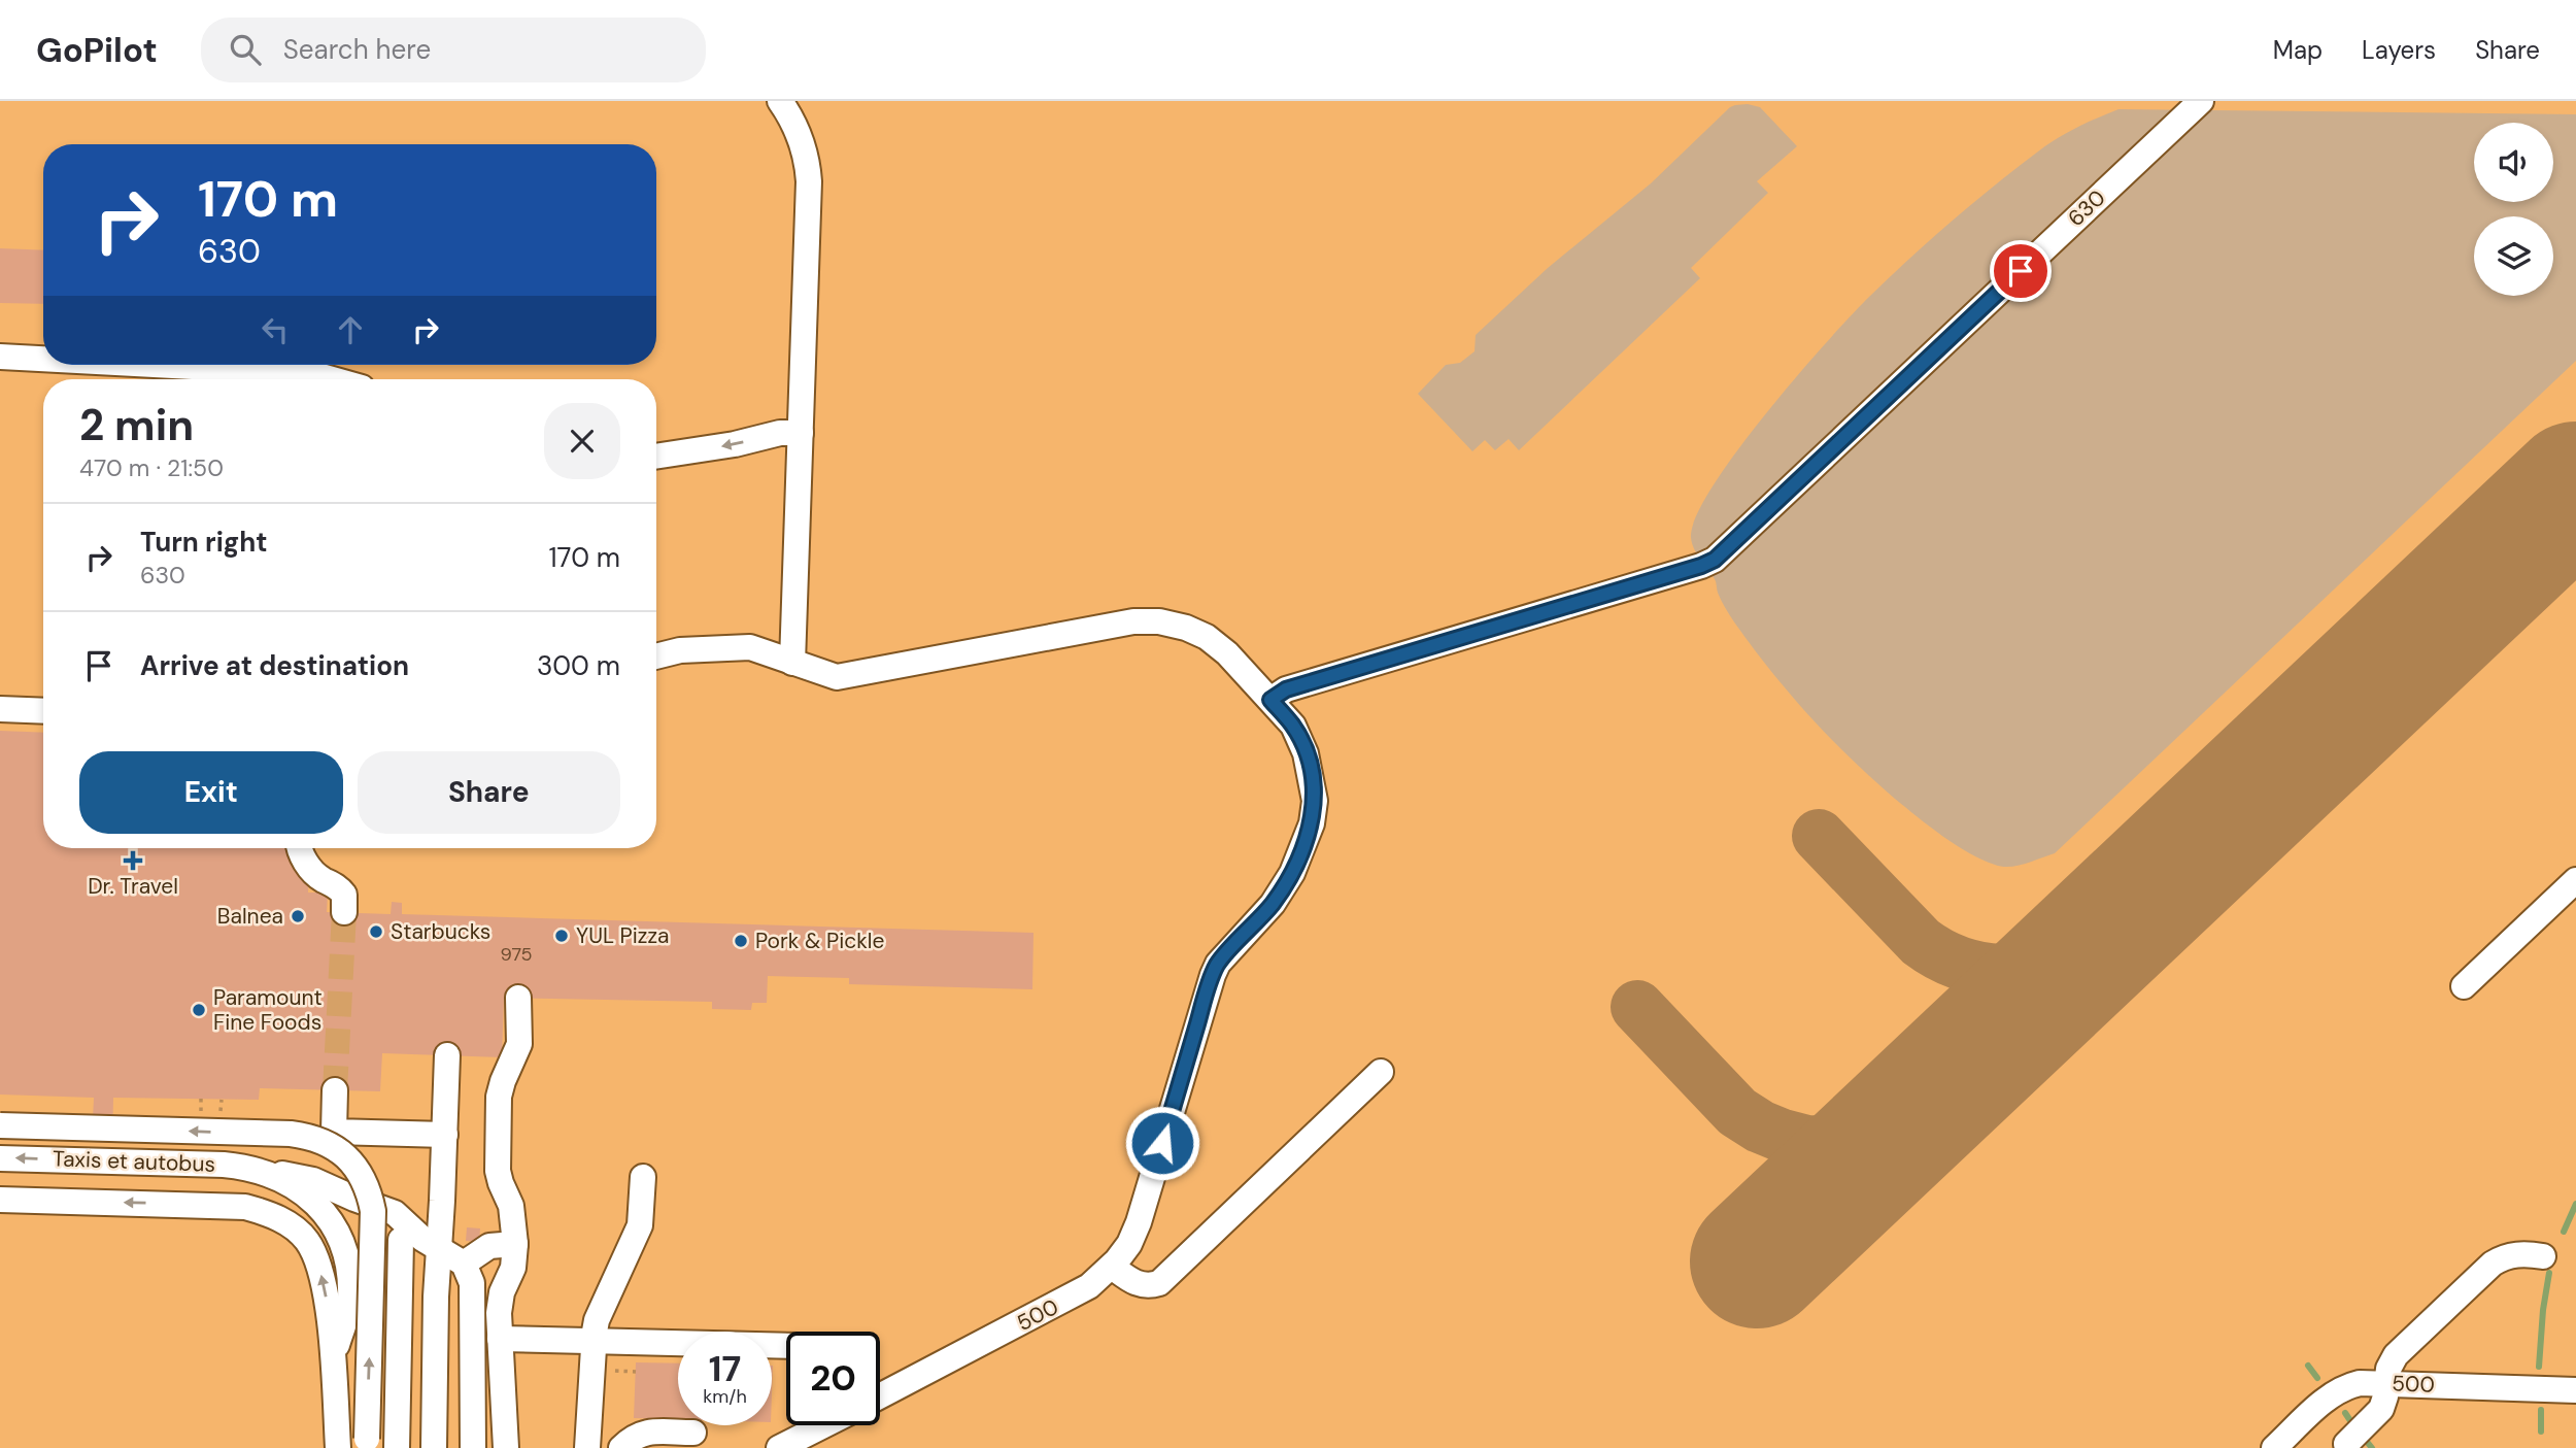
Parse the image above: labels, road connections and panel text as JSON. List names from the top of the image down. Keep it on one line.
{"streets":{"street":["630","Taxis et autobus","500"]},"crossings":[["630","500"]],"one_way":["Taxis et autobus"],"places":{"health":["Dr. Travel"],"other":["Balnea","Starbucks","YUL Pizza","Pork & Pickle","Paramount Fine Foods"]},"house_numbers":["975"],"page":{"header":"GoPilot","search":"Search here","nav":["Map","Layers","Share"],"turn":["170 m","630"],"heading":["2 min","470 m · 21:50"],"list":[{"name":"Turn right","note":"630","value":"170 m"},{"name":"Arrive at destination","value":"300 m"}],"buttons":["Exit","Share"],"speed":"17 km/h","limit":"20"}}
